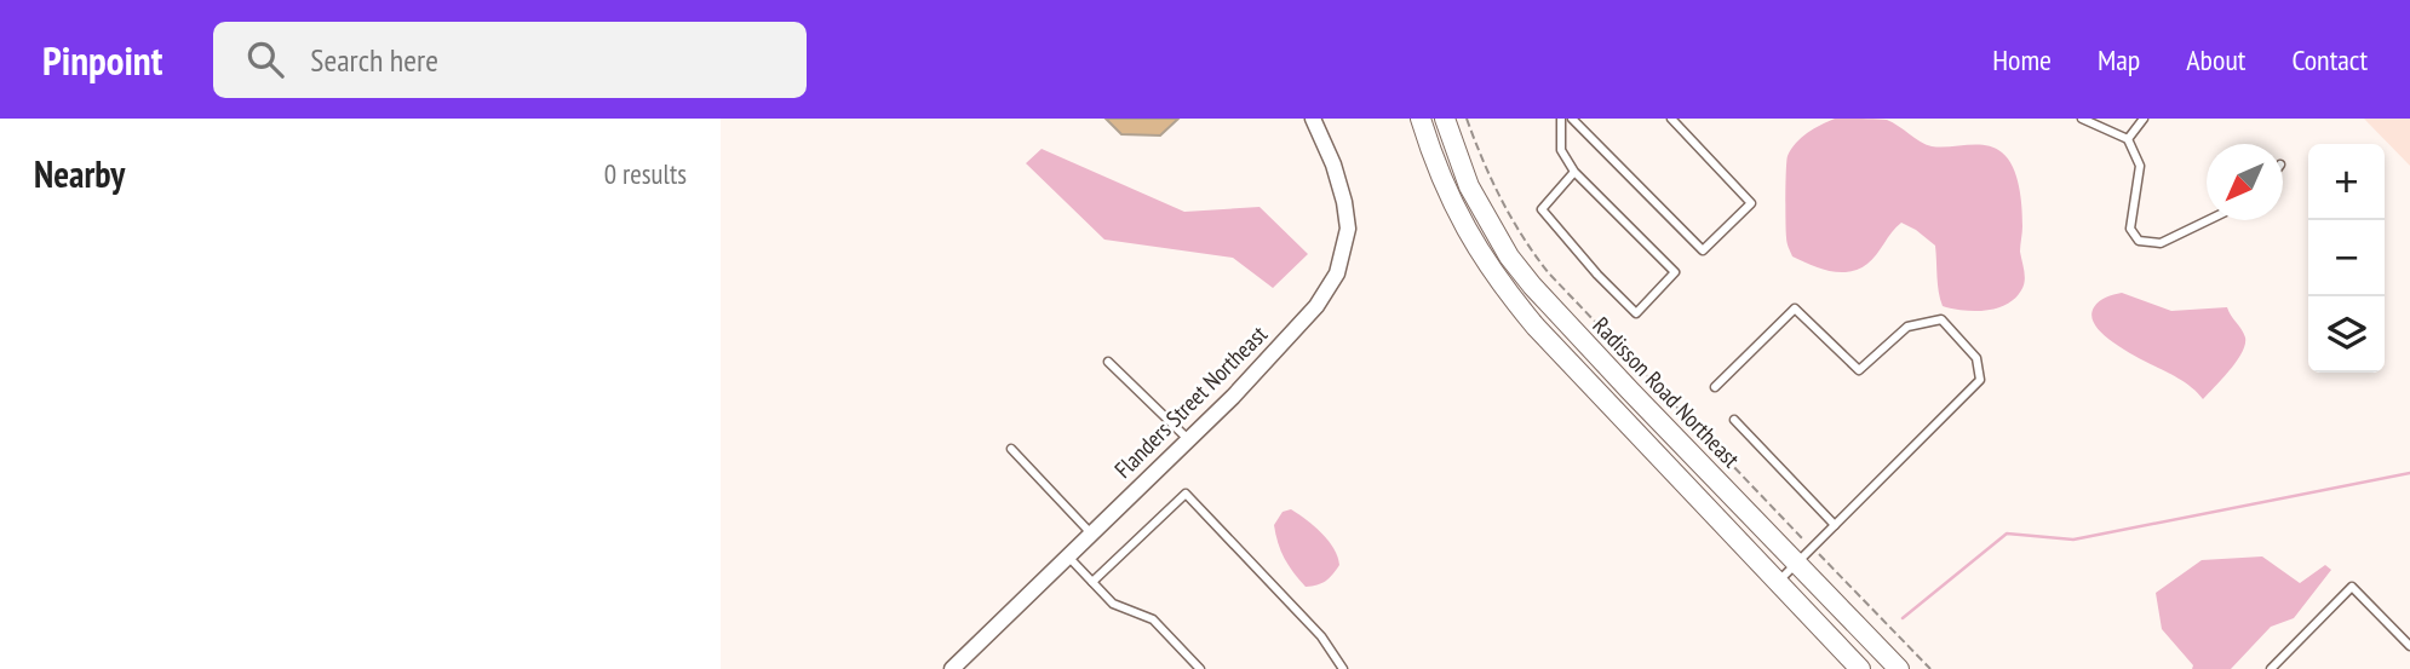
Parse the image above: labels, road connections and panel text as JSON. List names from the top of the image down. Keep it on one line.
{"streets":{"main road":["Radisson Road Northeast"],"street":["Flanders Street Northeast"]},"north":"bottom left","page":{"header":"Pinpoint","search":"Search here","nav":["Home","Map","About","Contact"],"heading":["Nearby","0 results"],"map_buttons":["+","−"]}}
